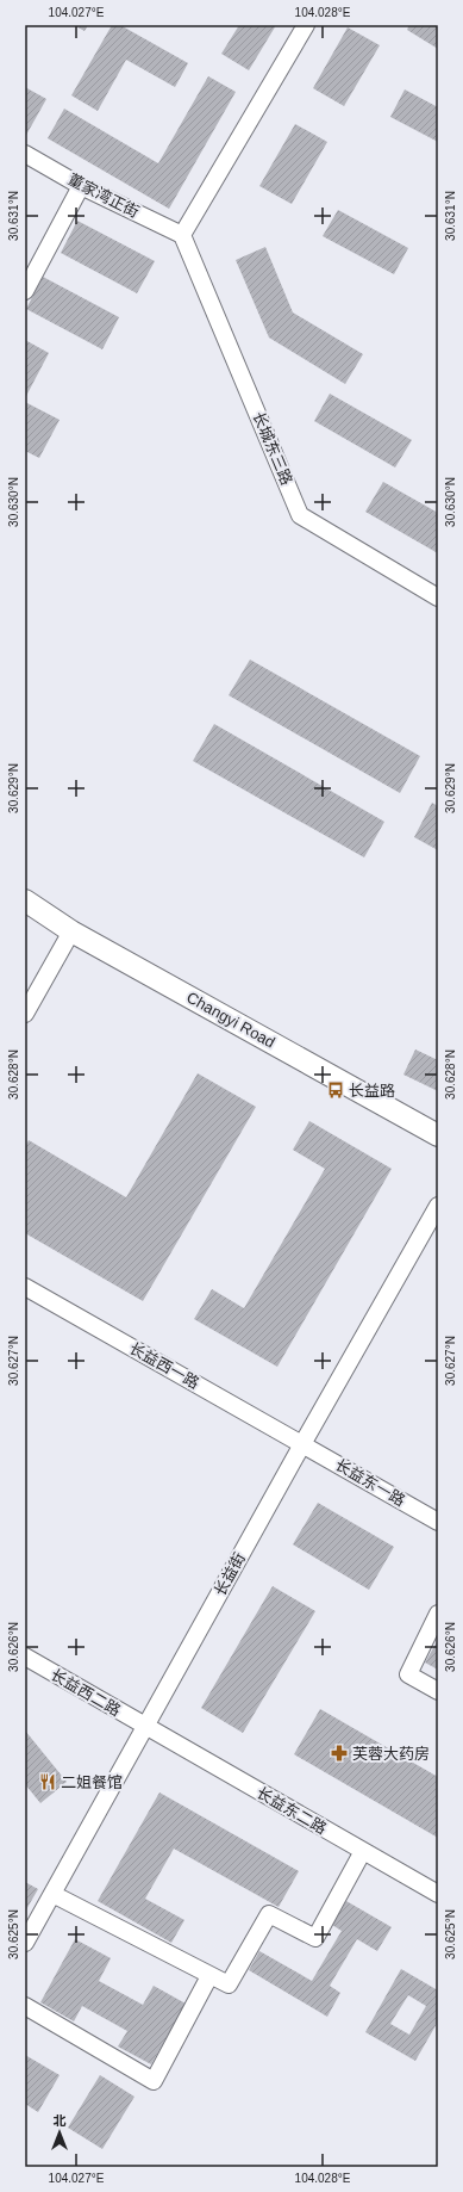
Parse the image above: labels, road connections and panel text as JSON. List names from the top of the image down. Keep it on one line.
{"streets":{"main road":["Changyi Road"],"street":["董家湾正街","长城东三路","长益西一路","长益东一路","长益街","长益西二路","长益东二路"]},"crossings":[["董家湾正街","长城东三路"],["长益西一路","长益东一路"],["长益西一路","长益街"],["长益东一路","长益街"],["长益街","长益西二路"],["长益街","长益东二路"],["长益西二路","长益东二路"]],"places":{"bus stop":["长益路"],"pharmacy":["芙蓉大药房"],"restaurant":["二姐餐馆"]},"north":"top","coordinates":["104.027°E","104.028°E","30.631°N","30.630°N","30.629°N","30.628°N","30.627°N","30.626°N","30.625°N"]}
